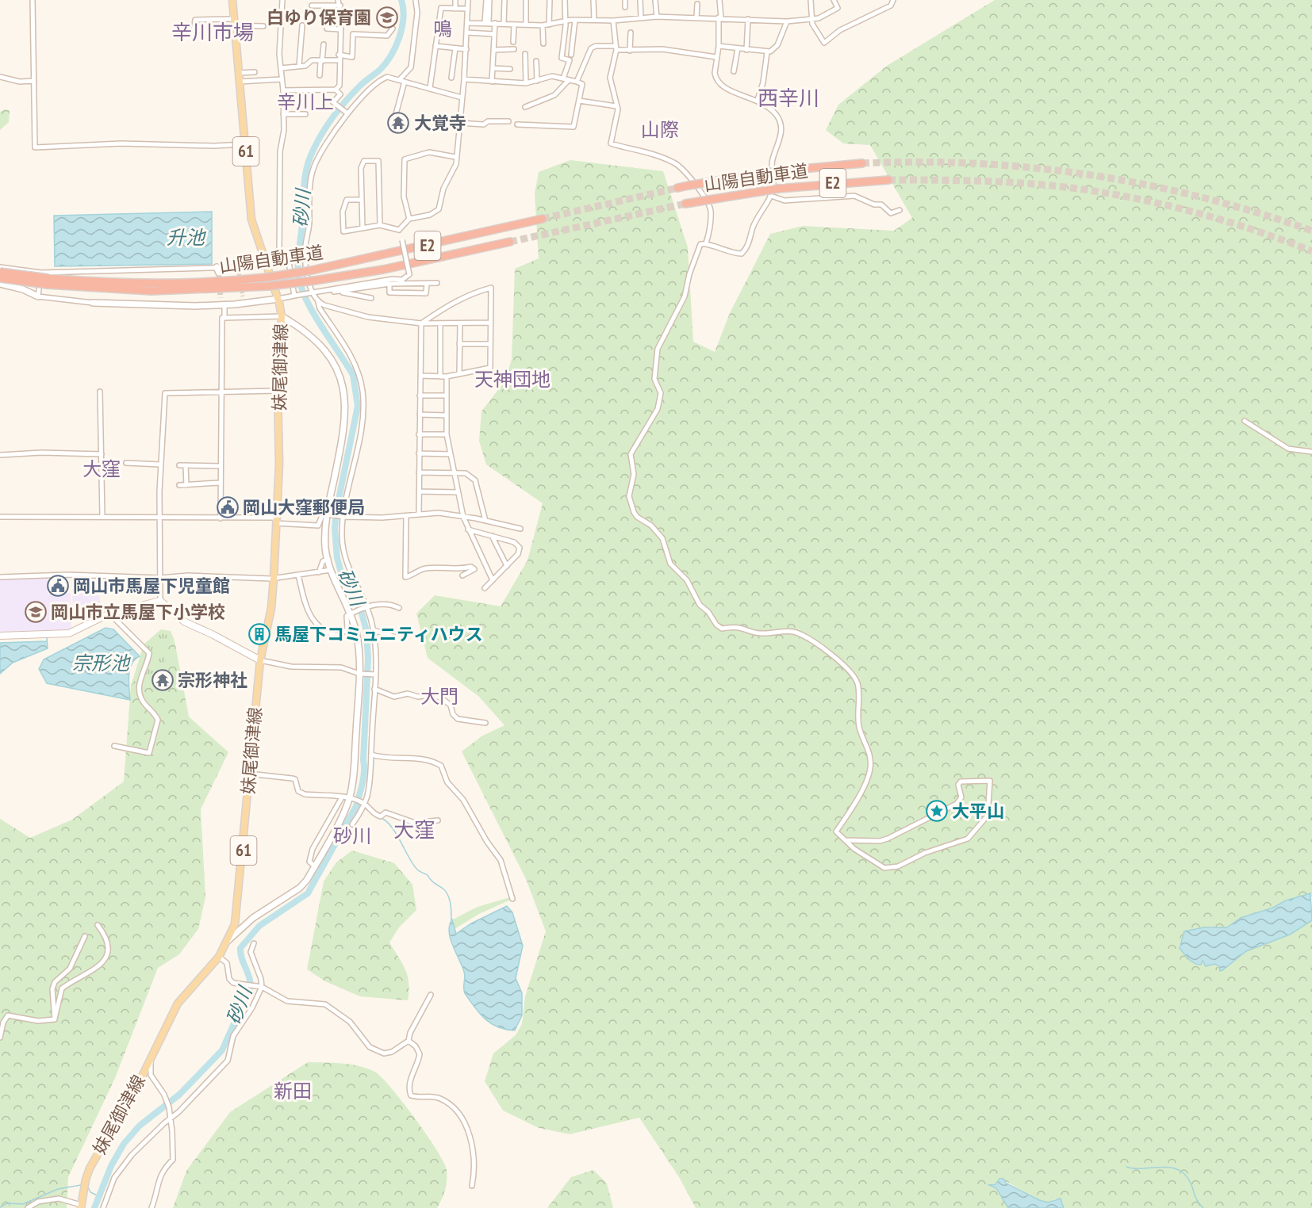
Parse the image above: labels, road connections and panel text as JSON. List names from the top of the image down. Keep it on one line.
{"streets":{"highway":["山陽自動車道","E2"],"main road":["61","妹尾御津線"]},"districts":["鳴","辛川市場","西辛川","辛川上","山際","天神団地","大窪","大門","大窪","砂川","新田"],"water":["砂川","升池","宗形池"],"places":{"school or university":["白ゆり保育園","岡山市立馬屋下小学校"],"temple":["大覚寺","宗形神社"],"public building":["岡山大窪郵便局","岡山市馬屋下児童館"],"building":["馬屋下コミュニティハウス"],"place":["大平山"]}}
